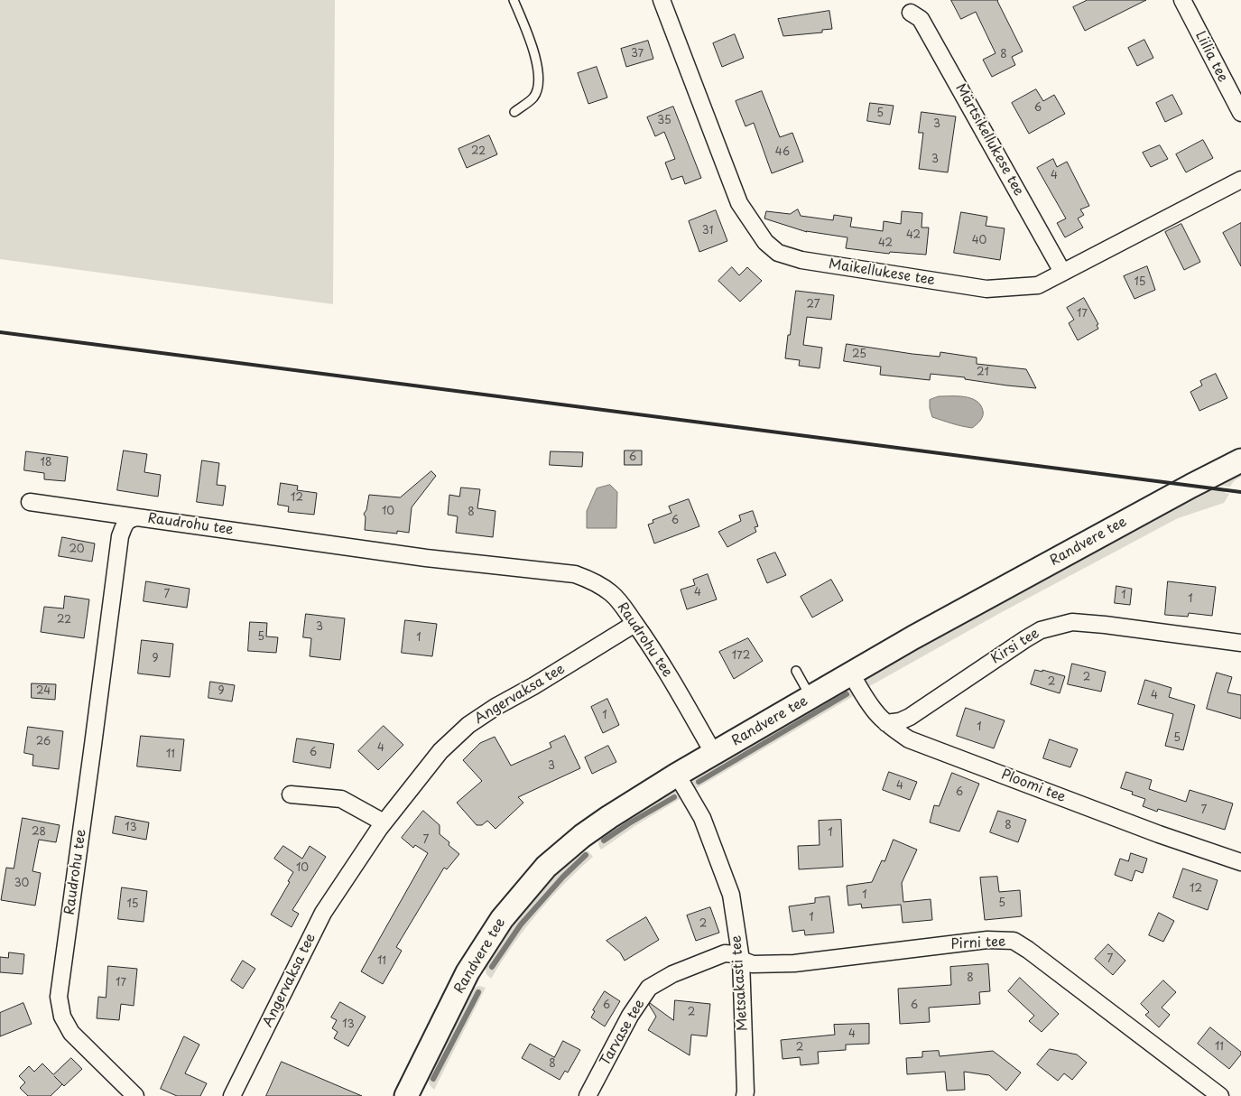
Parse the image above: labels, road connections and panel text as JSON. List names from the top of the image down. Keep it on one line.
{"streets":{"street":["Liilia tee","Märtsikellukese tee","Maikellukese tee","Raudrohu tee","Randvere tee","Kirsi tee","Angervaksa tee","Ploomi tee","Pirni tee","Metsakasti tee","Tarvase tee"]},"crossings":[["Märtsikellukese tee","Maikellukese tee"],["Raudrohu tee","Randvere tee"],["Raudrohu tee","Angervaksa tee"],["Randvere tee","Ploomi tee"],["Randvere tee","Metsakasti tee"],["Kirsi tee","Ploomi tee"],["Pirni tee","Metsakasti tee"],["Pirni tee","Tarvase tee"],["Metsakasti tee","Tarvase tee"]],"house_numbers":["37","8","6","5","35","3","22","46","3","4","31","42","40","42","15","27","17","25","21","6","18","12","10","8","6","20","4","7","1","1","22","3","5","1","172","9","2","2","24","9","4","1","1","5","26","4","6","11","3","4","6","7","8","13","28","1","7","10","30","12","1","5","15","1","2","7","11","8","17","6","6","2","13","4","11","2","8"]}
